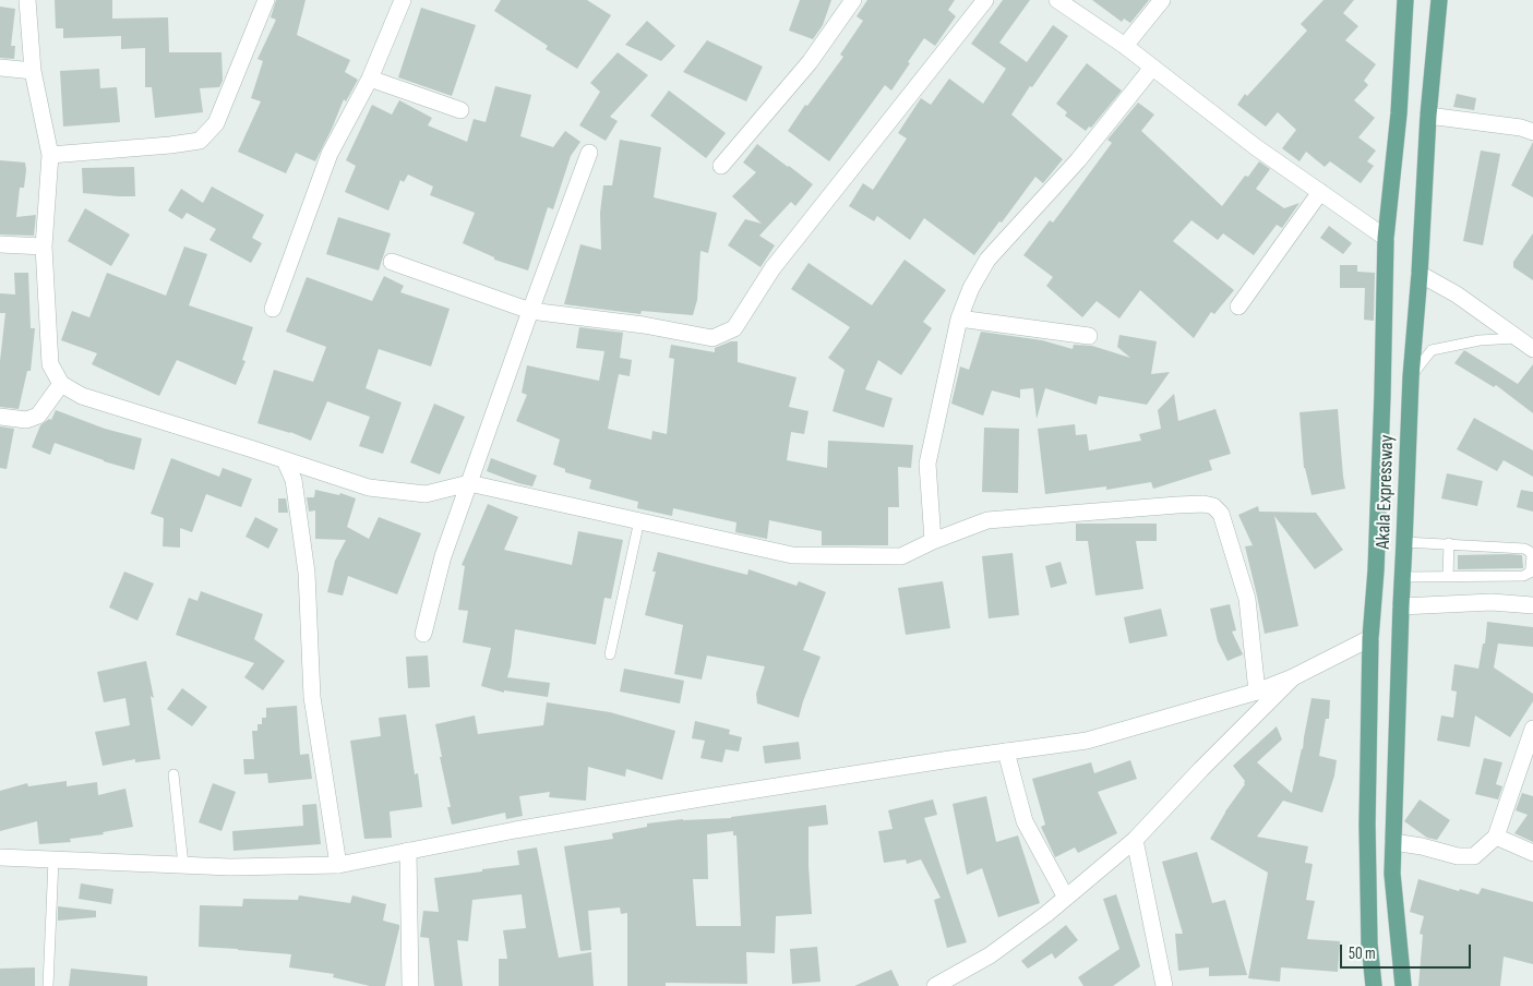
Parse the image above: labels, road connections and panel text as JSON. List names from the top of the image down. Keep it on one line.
{"streets":{"main road":["Akala Expressway"]},"scale_bar":"50 m"}
